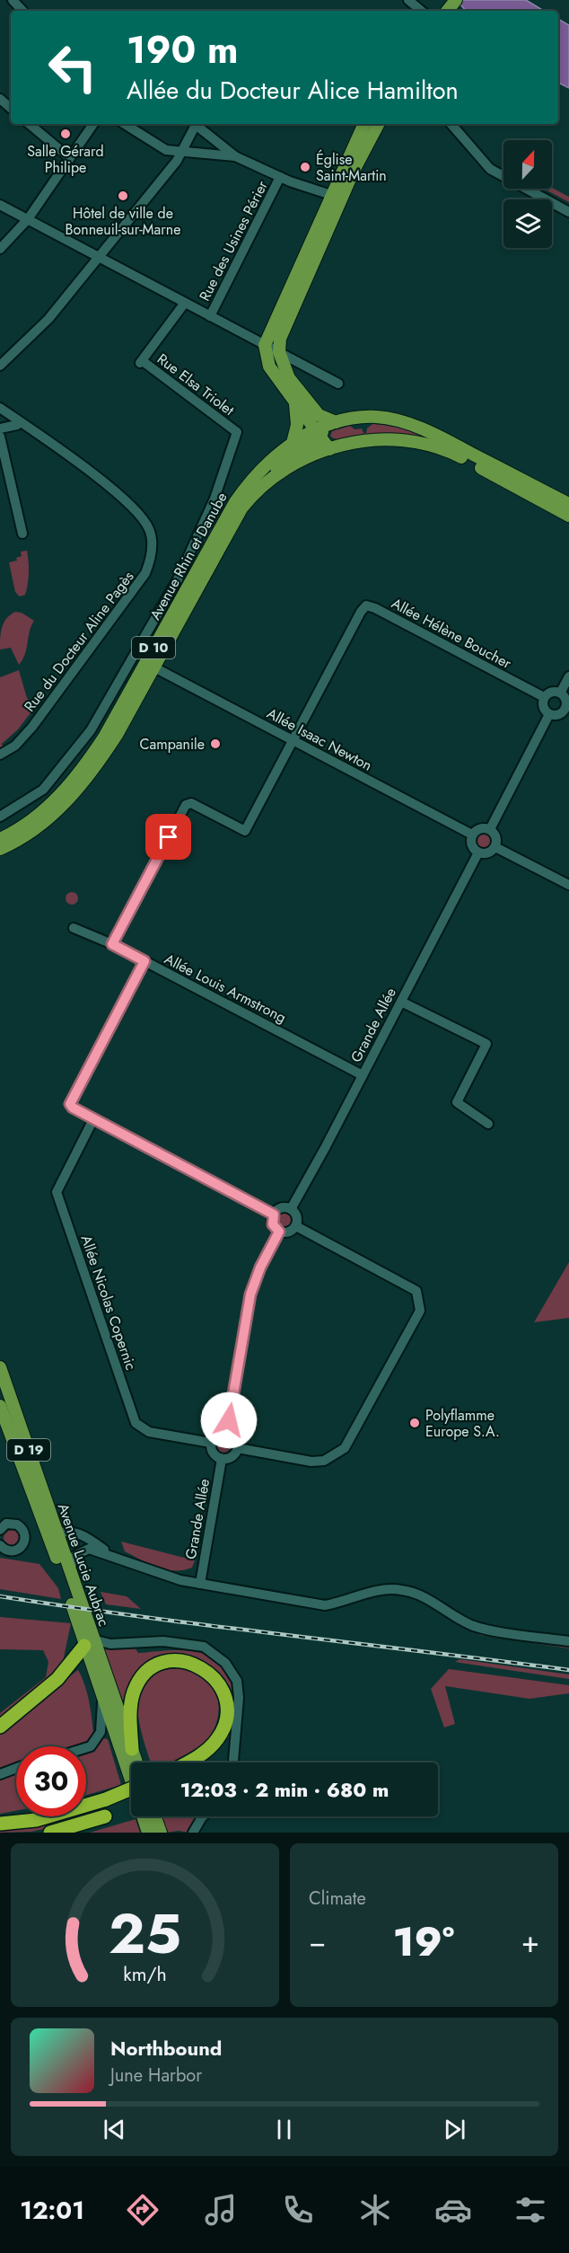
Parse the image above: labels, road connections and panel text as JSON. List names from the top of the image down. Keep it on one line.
{"streets":{"main road":["Avenue Rhin et Danube","D 10","D 19","Avenue Lucie Aubrac"],"street":["Rue des Usines Périer","Rue Elsa Triolet","Allée Hélène Boucher","Rue du Docteur Aline Pagès","Allée Isaac Newton","Allée Louis Armstrong","Grande Allée","Allée Nicolas Copernic"]},"crossings":[["Avenue Rhin et Danube","D 10"],["Avenue Rhin et Danube","Allée Isaac Newton"],["Allée Hélène Boucher","Allée Isaac Newton"],["Allée Isaac Newton","Grande Allée"],["Allée Louis Armstrong","Grande Allée"],["Grande Allée","Allée Nicolas Copernic"]],"places":["Salle Gérard Philipe","Église Saint-Martin","Hôtel de ville de Bonneuil-sur-Marne","Campanile","Polyflamme Europe S.A."],"north":"top","page":{"turn":["190 m","Allée du Docteur Alice Hamilton"],"limit":"30","trip":"12:03 · 2 min · 680 m","tile":"Climate","heat":["−","19°","+"],"song":["Northbound","June Harbor"],"tabs":"12:01","gauge":["25","km/h"]}}
